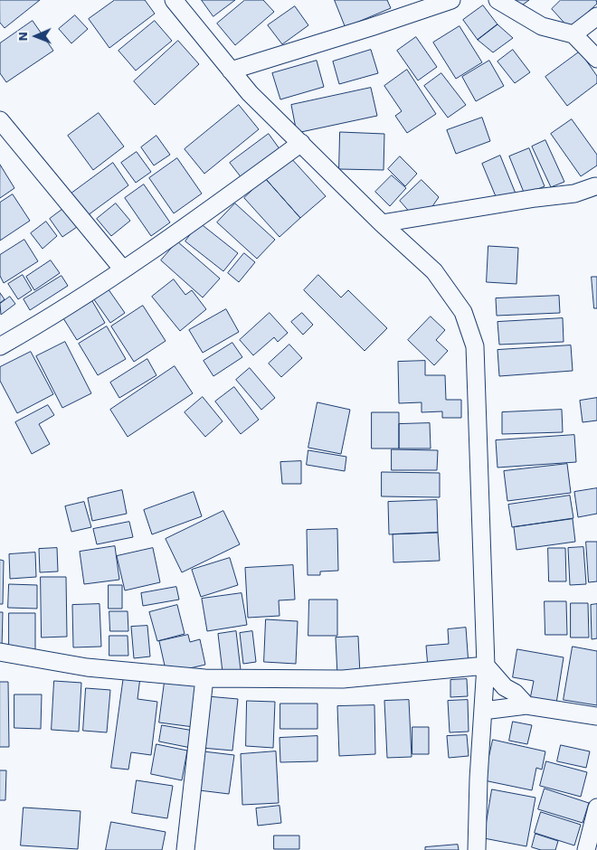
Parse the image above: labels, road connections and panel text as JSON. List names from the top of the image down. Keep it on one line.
{"north":"left"}
